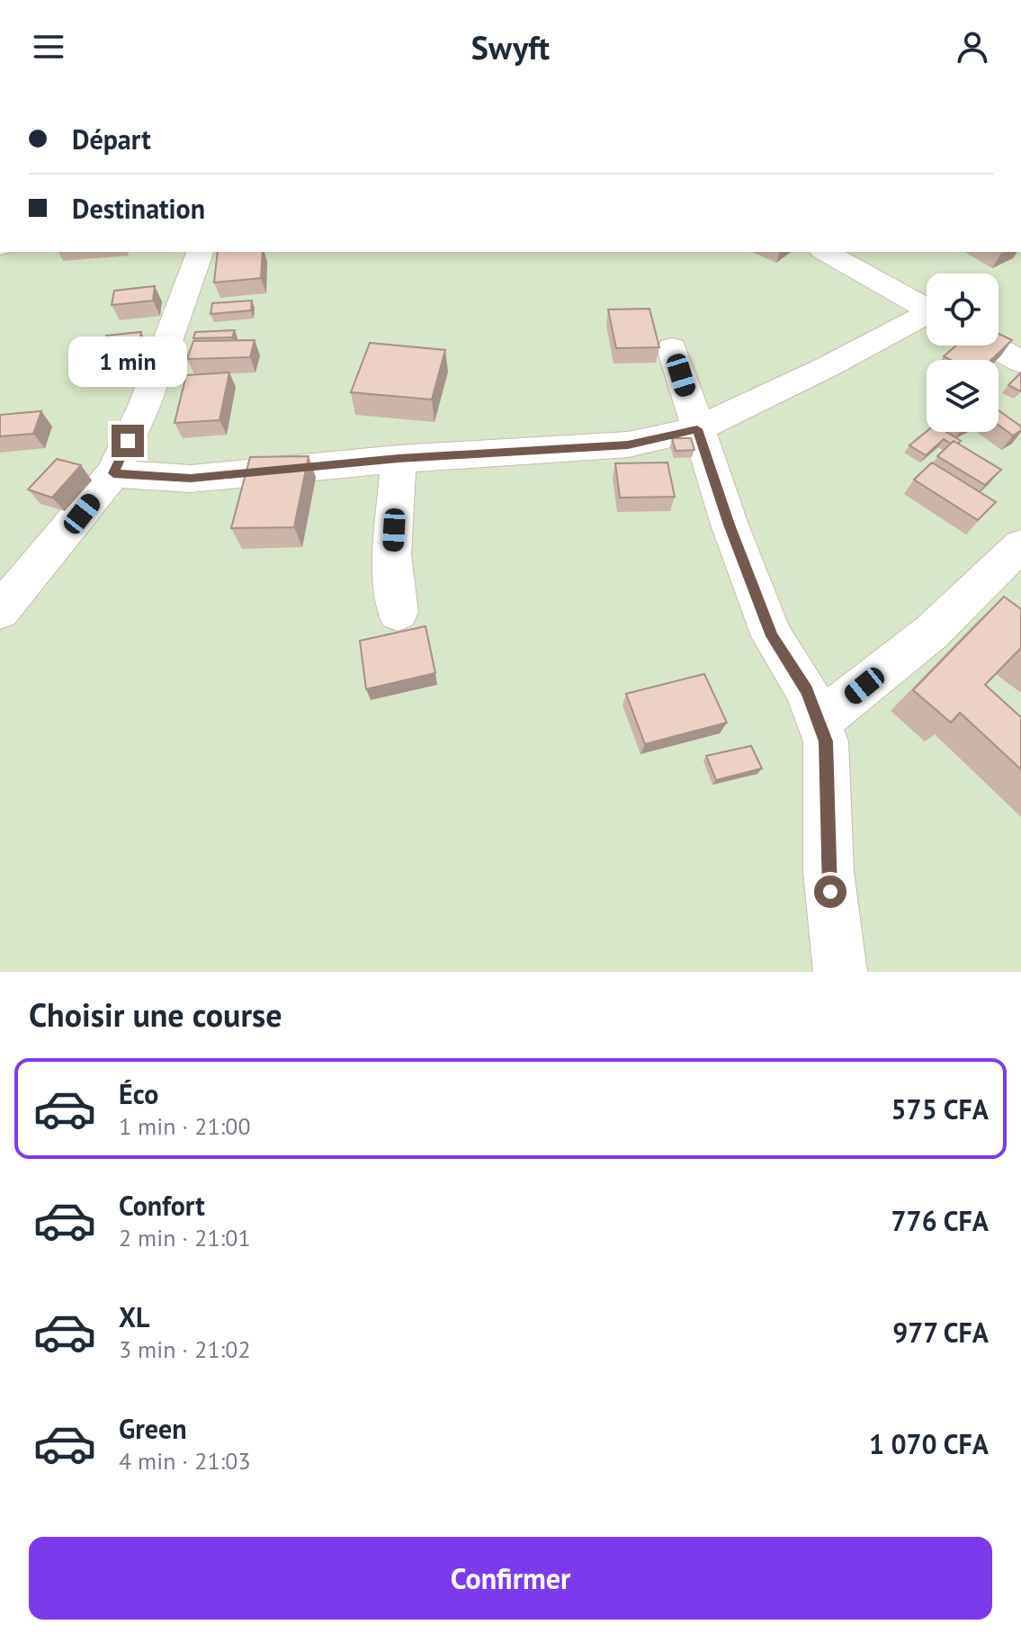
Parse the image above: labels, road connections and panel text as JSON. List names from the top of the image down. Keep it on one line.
{"page":{"header":"Swyft","banner":["Départ","Destination"],"bubble":"1 min","heading":"Choisir une course","list":[{"name":"Éco","note":"1 min · 21:00","value":"575 CFA"},{"name":"Confort","note":"2 min · 21:01","value":"776 CFA"},{"name":"XL","note":"3 min · 21:02","value":"977 CFA"},{"name":"Green","note":"4 min · 21:03","value":"1 070 CFA"}],"buttons":"Confirmer"}}
